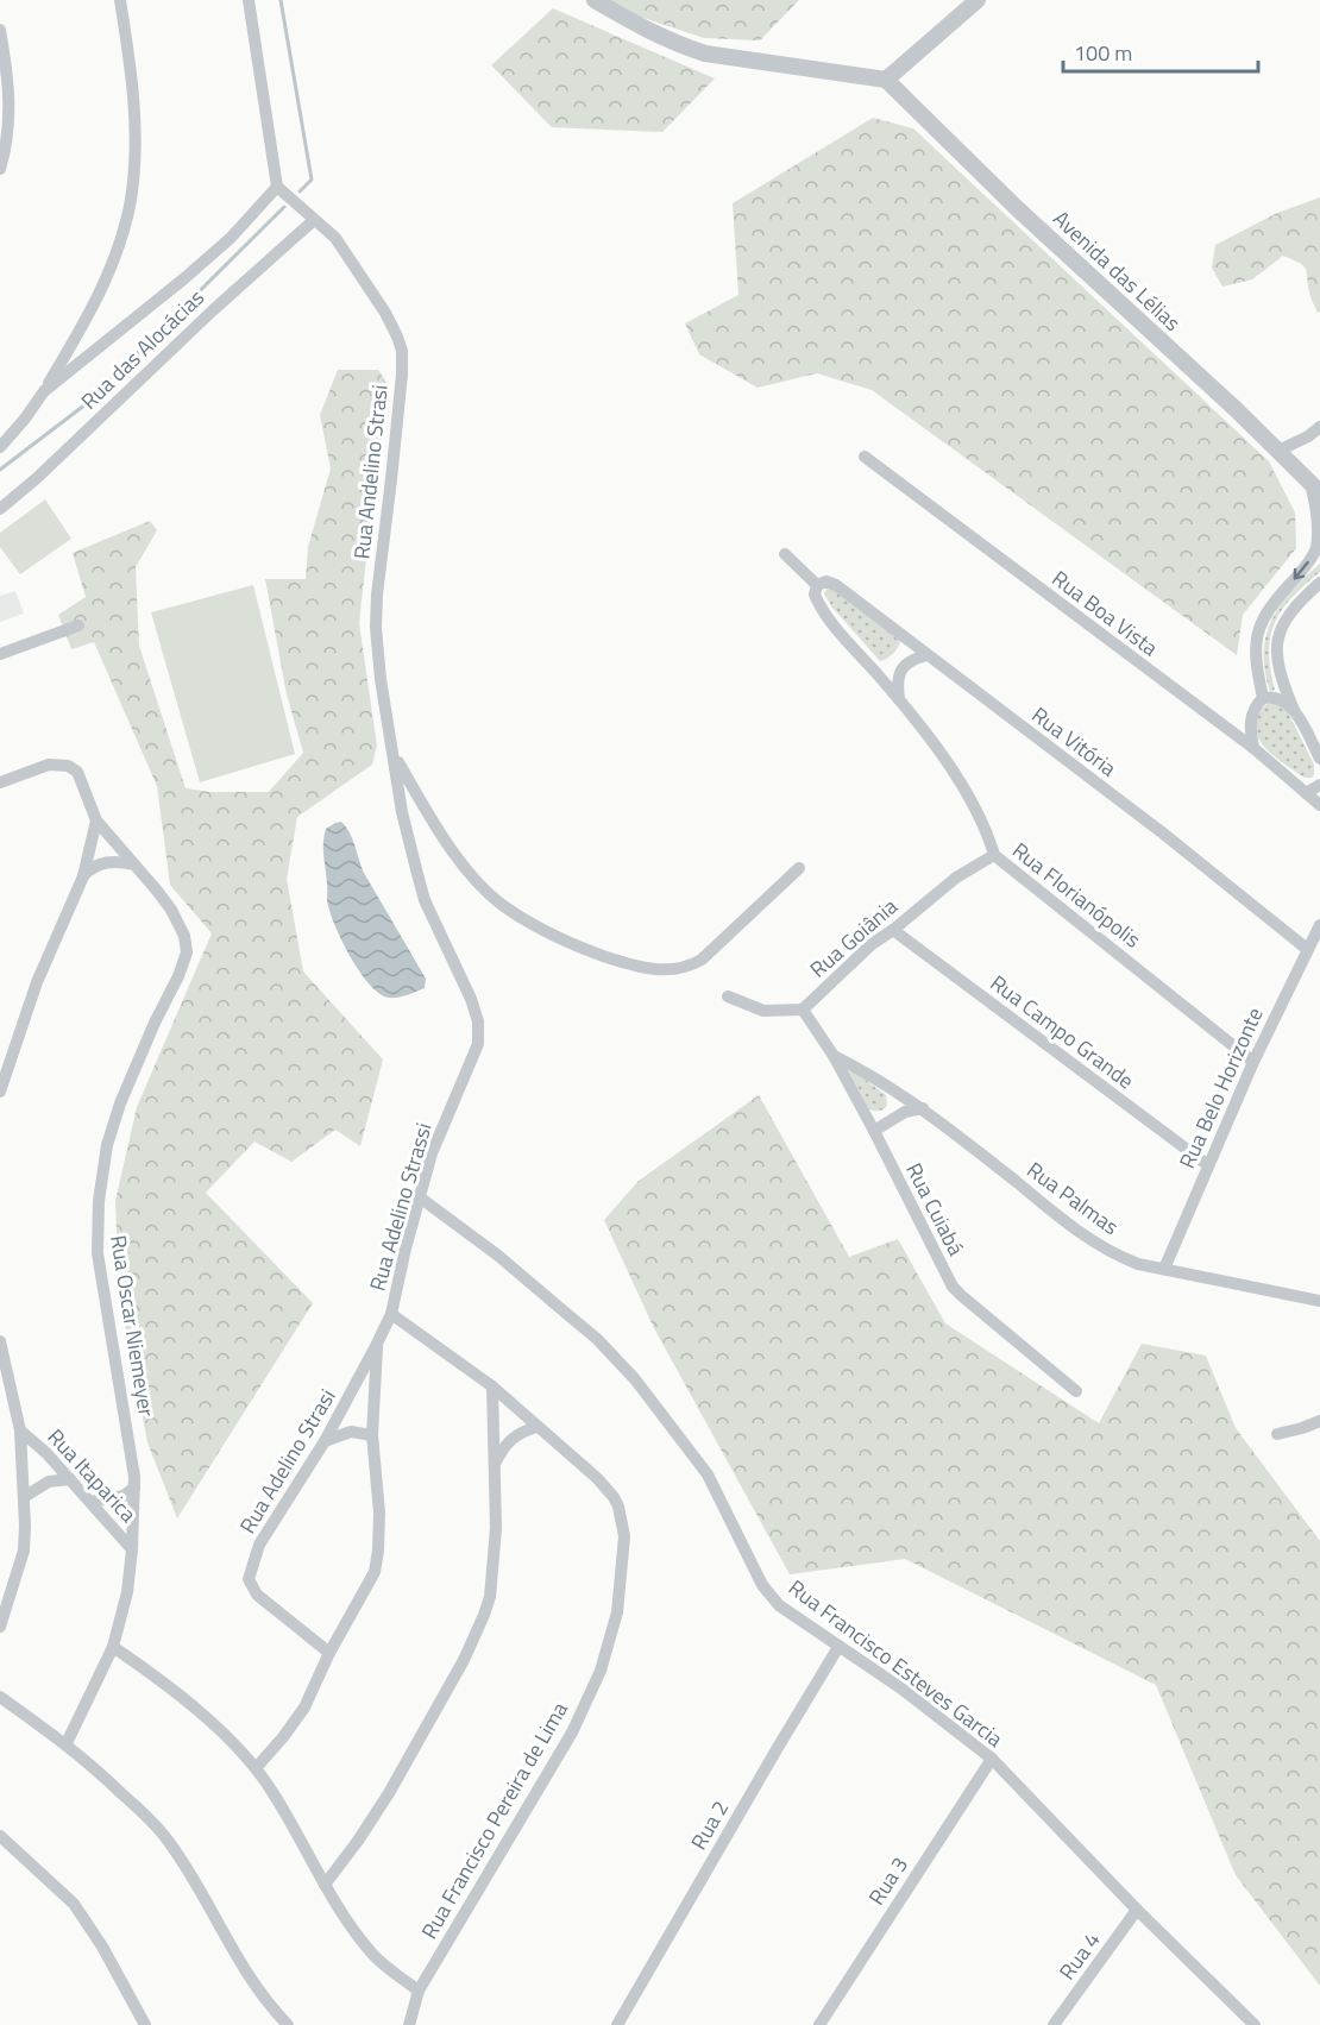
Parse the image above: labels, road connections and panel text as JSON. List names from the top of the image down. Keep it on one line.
{"streets":{"street":["Avenida das Lélias","Rua das Alocácias","Rua Andelino Strasi","Rua Boa Vista","Rua Vitória","Rua Florianópolis","Rua Goiânia","Rua Campo Grande","Rua Belo Horizonte","Rua Palmas","Rua Adelino Strassi","Rua Cuiabá","Rua Oscar Niemeyer","Rua Adelino Strasi","Rua Itaparica","Rua Francisco Esteves Garcia","Rua Francisco Pereira de Lima","Rua 2","Rua 3","Rua 4"]},"crossings":[["Rua das Alocácias","Rua Andelino Strasi"],["Rua Andelino Strasi","Rua Adelino Strassi"],["Rua Vitória","Rua Florianópolis"],["Rua Vitória","Rua Belo Horizonte"],["Rua Florianópolis","Rua Goiânia"],["Rua Florianópolis","Rua Belo Horizonte"],["Rua Goiânia","Rua Campo Grande"],["Rua Goiânia","Rua Cuiabá"],["Rua Campo Grande","Rua Belo Horizonte"],["Rua Belo Horizonte","Rua Palmas"],["Rua Palmas","Rua Cuiabá"],["Rua Adelino Strassi","Rua Adelino Strasi"],["Rua Adelino Strassi","Rua Francisco Esteves Garcia"],["Rua Adelino Strassi","Rua Francisco Pereira de Lima"],["Rua Oscar Niemeyer","Rua Itaparica"],["Rua Francisco Esteves Garcia","Rua 2"],["Rua Francisco Esteves Garcia","Rua 3"],["Rua Francisco Esteves Garcia","Rua 4"]],"scale_bar":"100 m"}
